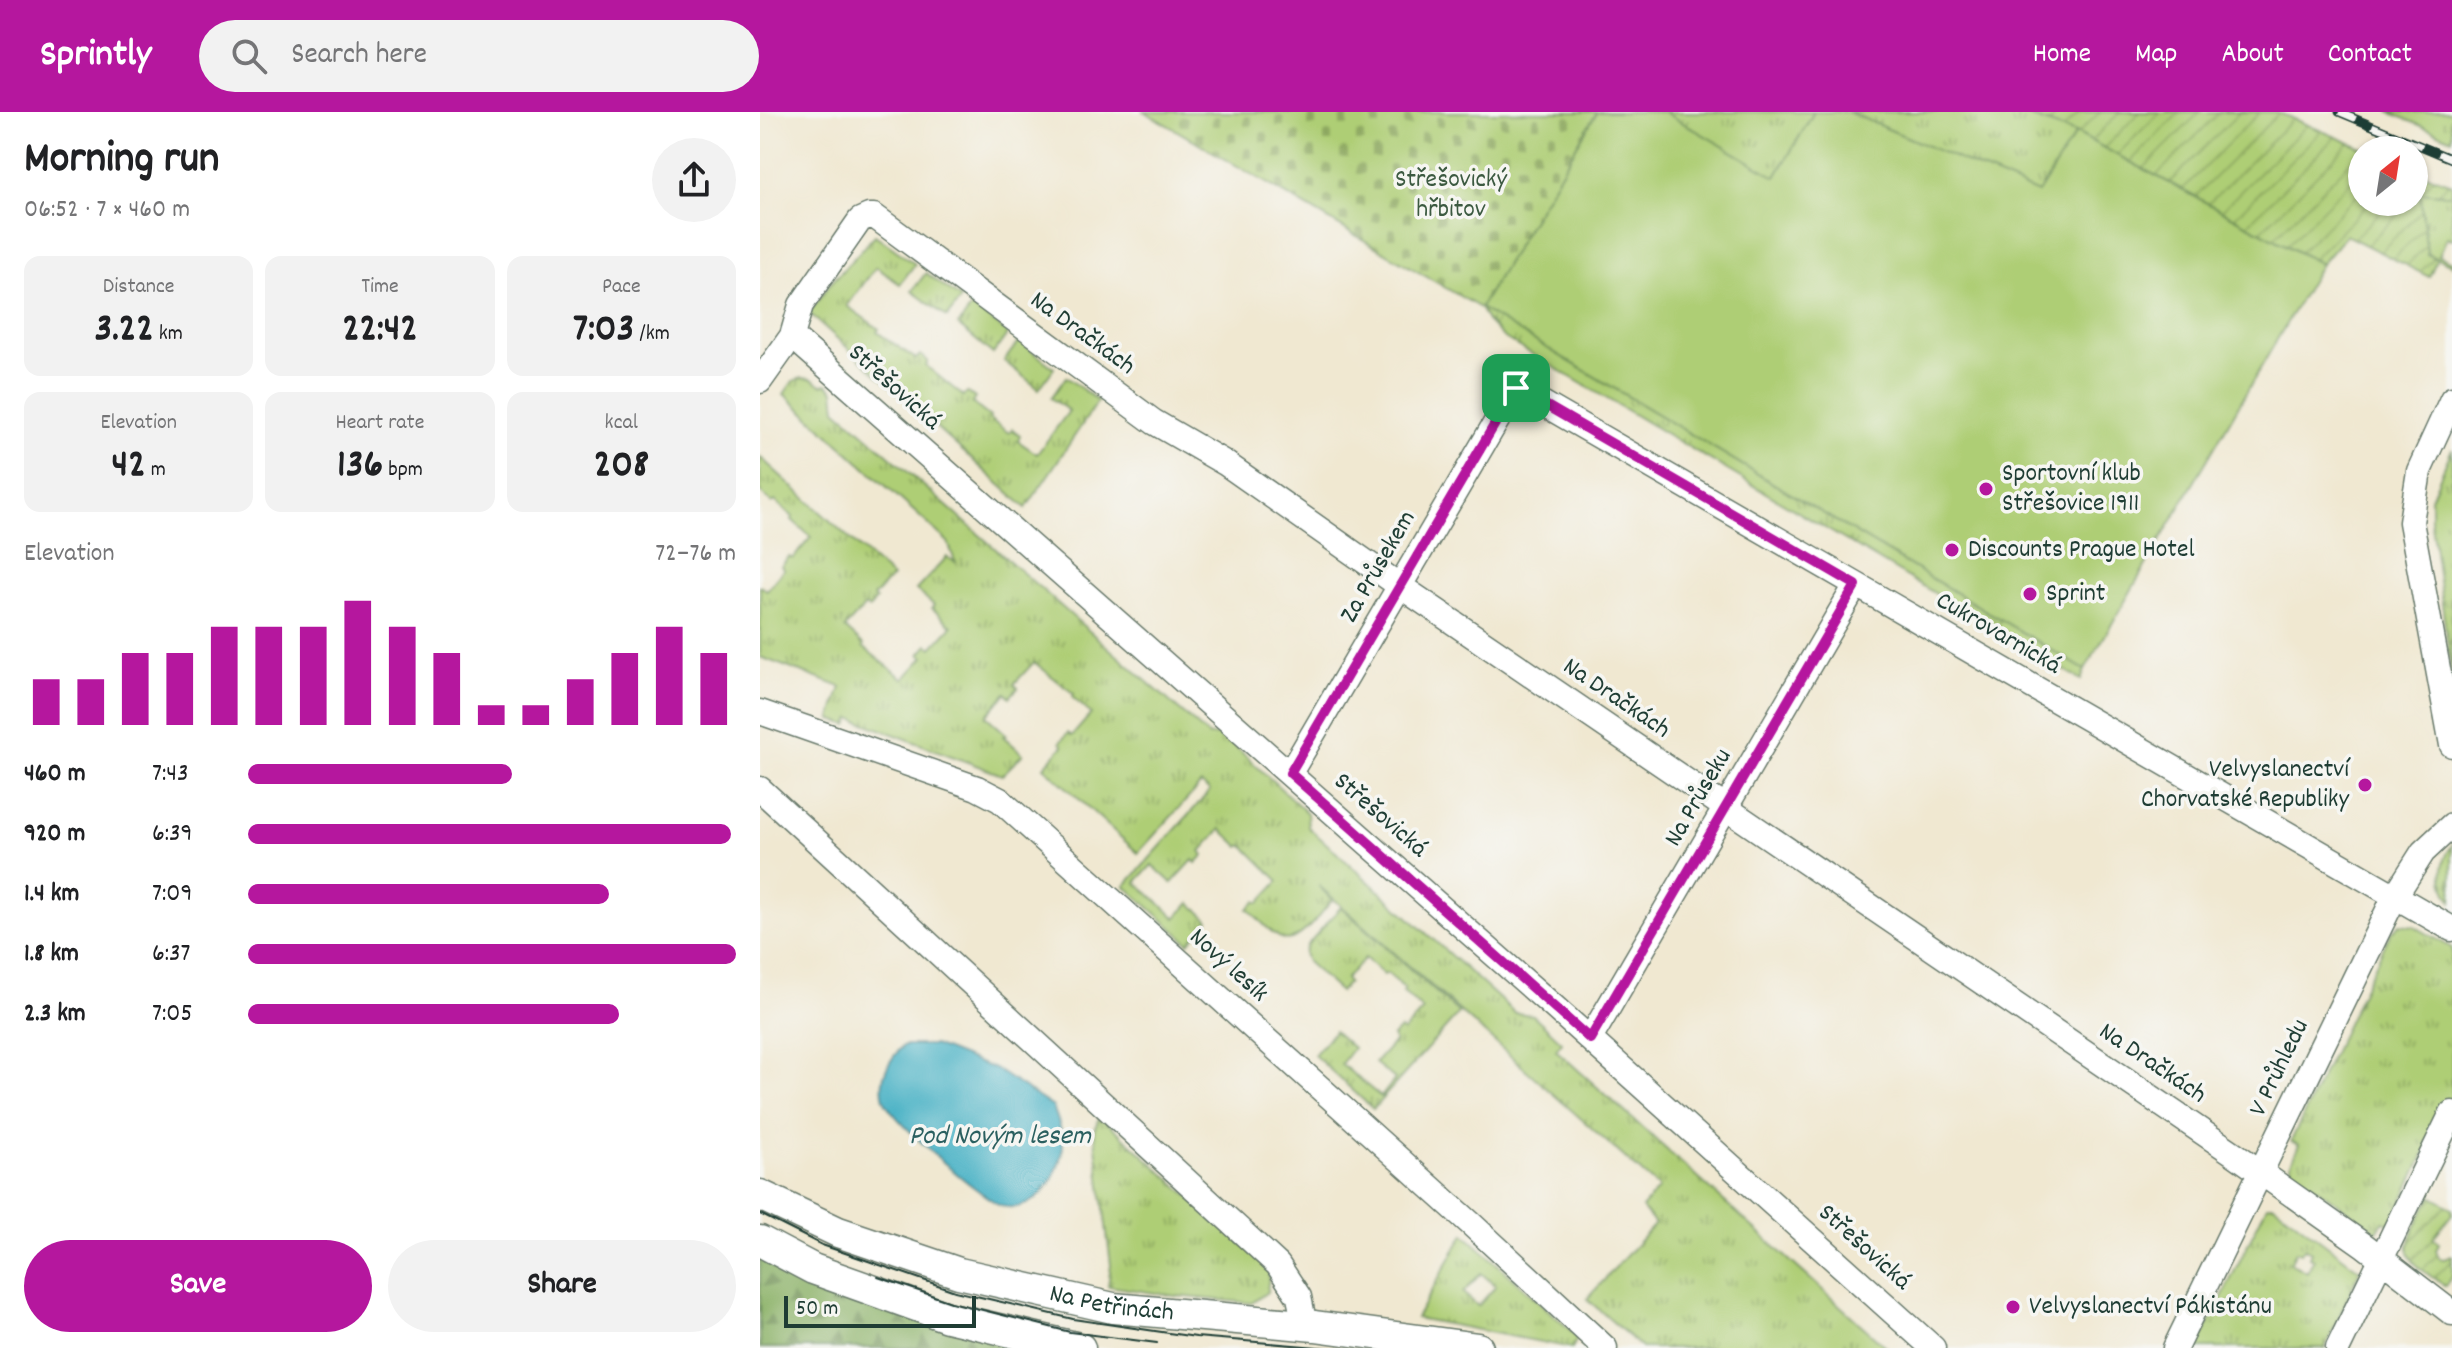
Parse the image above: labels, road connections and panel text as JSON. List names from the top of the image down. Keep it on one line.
{"streets":{"street":["Na Dračkách","Střešovická","Za Průsekem","Cukrovarnická","Na Průseku","Nový lesík","V Průhledu","Na Petřinách"]},"crossings":[["Na Dračkách","Střešovická"],["Na Dračkách","Za Průsekem"],["Na Dračkách","Na Průseku"],["Na Dračkách","V Průhledu"],["Střešovická","Za Průsekem"],["Střešovická","Na Průseku"],["Za Průsekem","Cukrovarnická"],["Cukrovarnická","Na Průseku"],["Cukrovarnická","V Průhledu"]],"water":["Pod Novým lesem"],"parks":["Střešovický hřbitov"],"places":["Sportovní klub Střešovice 1911","Discounts Prague Hotel","Sprint","Velvyslanectví Chorvatské Republiky","Velvyslanectví Pákistánu"],"scale_bar":"50 m","north":"top right","page":{"header":"Sprintly","search":"Search here","nav":["Home","Map","About","Contact"],"heading":["Morning run","06:52 · 7 × 460 m"],"stats":[["Distance","3.22 km"],["Time","22:42"],["Pace","7:03 /km"],["Elevation","42 m"],["Heart rate","136 bpm"],["kcal","208"]],"chart":["Elevation","72–76 m"],"list":[{"name":"460 m","note":"7:43"},{"name":"920 m","note":"6:39"},{"name":"1.4 km","note":"7:09"},{"name":"1.8 km","note":"6:37"},{"name":"2.3 km","note":"7:05"}],"buttons":["Save","Share"],"scale":"50 m"}}
